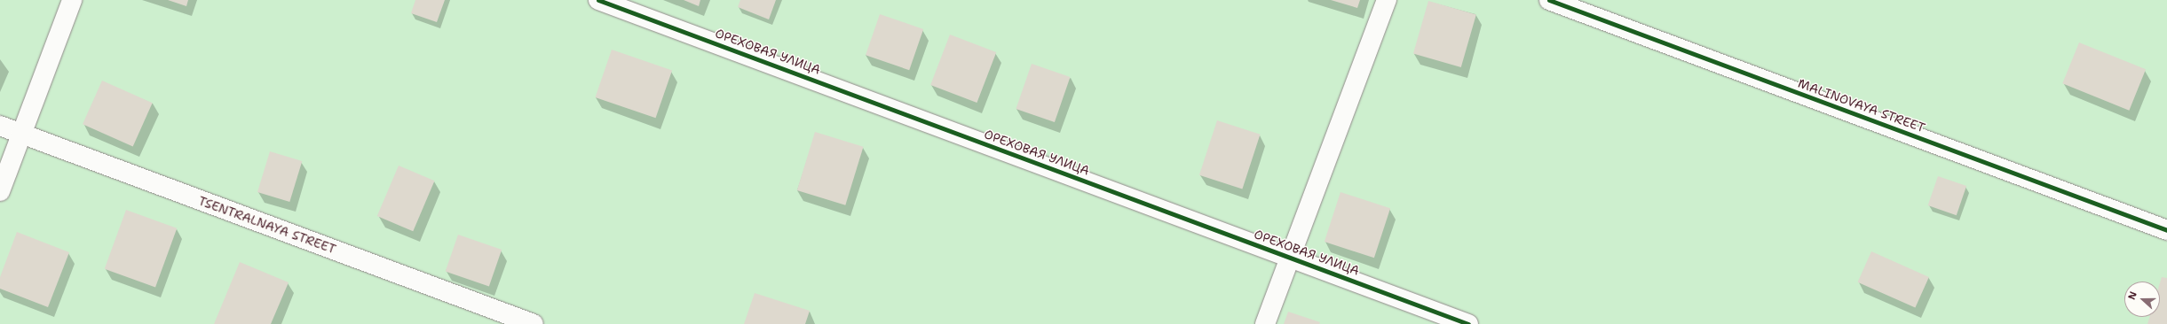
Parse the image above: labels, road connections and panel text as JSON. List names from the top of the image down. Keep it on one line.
{"streets":{"street":["ОРЕХОВАЯ УЛИЦА","MALINOVAYA STREET","TSENTRALNAYA STREET"]},"north":"left"}
